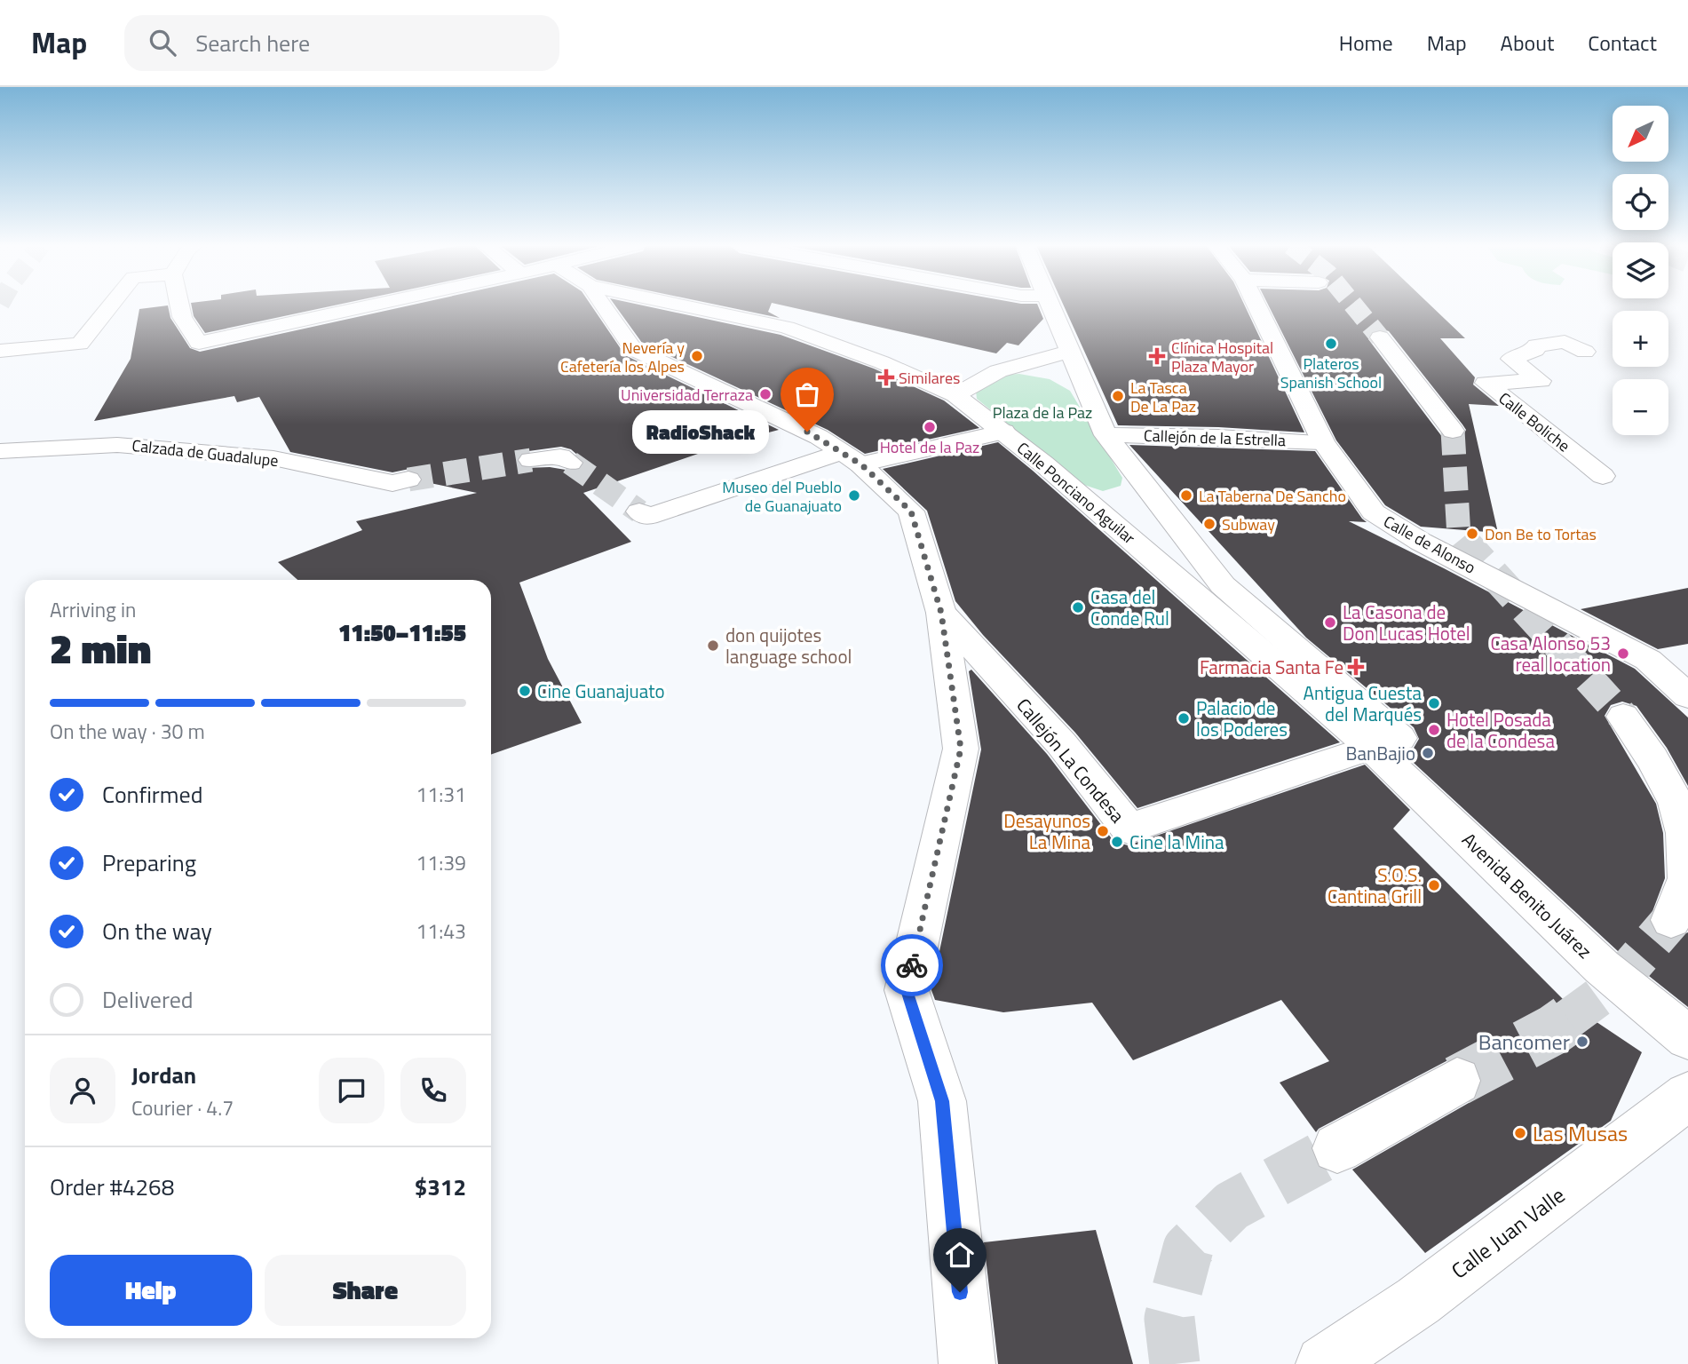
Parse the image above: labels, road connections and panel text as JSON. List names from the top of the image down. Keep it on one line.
{"streets":{"street":["Calle Boliche","Callejón de la Estrella","Calzada de Guadalupe","Calle Ponciano Aguilar","Calle de Alonso","Callejón La Condesa","Avenida Benito Juárez","Calle Juan Valle"]},"crossings":[["Callejón de la Estrella","Calle de Alonso"],["Calle Ponciano Aguilar","Callejón La Condesa"],["Calle Ponciano Aguilar","Avenida Benito Juárez"],["Callejón La Condesa","Avenida Benito Juárez"]],"parks":["Plaza de la Paz"],"places":{"other":["Plateros Spanish School","Nevería y Cafetería los Alpes","Universidad Terraza","La Tasca De La Paz","Hotel de la Paz","RadioShack","Museo del Pueblo de Guanajuato","La Taberna De Sancho","Subway","Don Be to Tortas","Casa del Conde Rul","La Casona de Don Lucas Hotel","don quijotes language school","Casa Alonso 53 real location","Cine Guanajuato","Antigua Cuesta del Marqués","Palacio de los Poderes","Hotel Posada de la Condesa","BanBajio","Desayunos La Mina","Cine la Mina","S.O.S. Cantina Grill","Bancomer","Las Musas"],"health":["Clínica Hospital Plaza Mayor","Similares","Farmacia Santa Fe"]},"north":"bottom left","page":{"header":"Map","search":"Search here","nav":["Home","Map","About","Contact"],"map_buttons":["+","−"],"bubble":"RadioShack","heading":["2 min","Arriving in","11:50–11:55"],"panel":["Jordan","Courier · 4.7","Order #4268","$312"],"bar":"On the way · 30 m","list":[["Confirmed","11:31"],["Preparing","11:39"],["On the way","11:43"],"Delivered"],"buttons":["Help","Share"]}}
